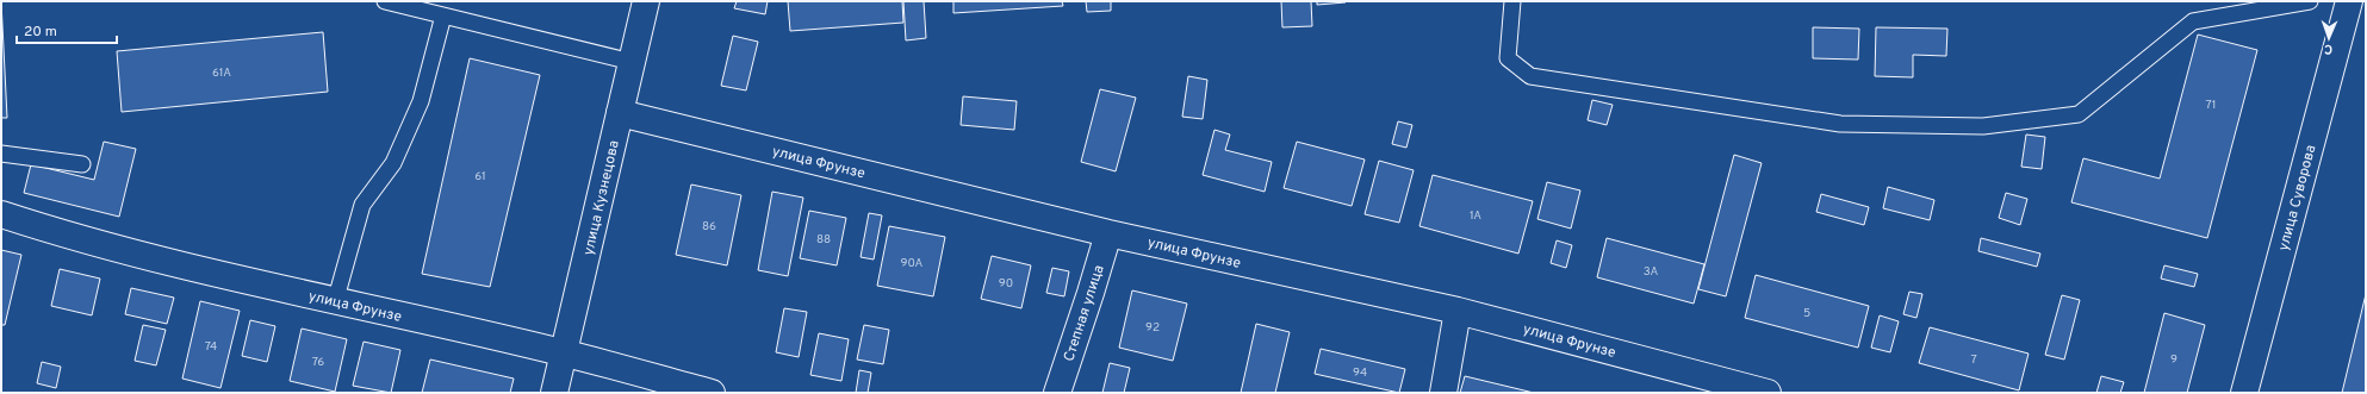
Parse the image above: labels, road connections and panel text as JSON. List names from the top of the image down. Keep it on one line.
{"streets":{"street":["улица Фрунзе","улица Кузнецова","улица Суворова","Степная улица"]},"crossings":[["улица Фрунзе","улица Кузнецова"],["улица Фрунзе","Степная улица"]],"house_numbers":["61А","71","61","1А","86","88","90А","3А","90","5","92","74","7","9","76","94"],"scale_bar":"20 m","north":"bottom"}
